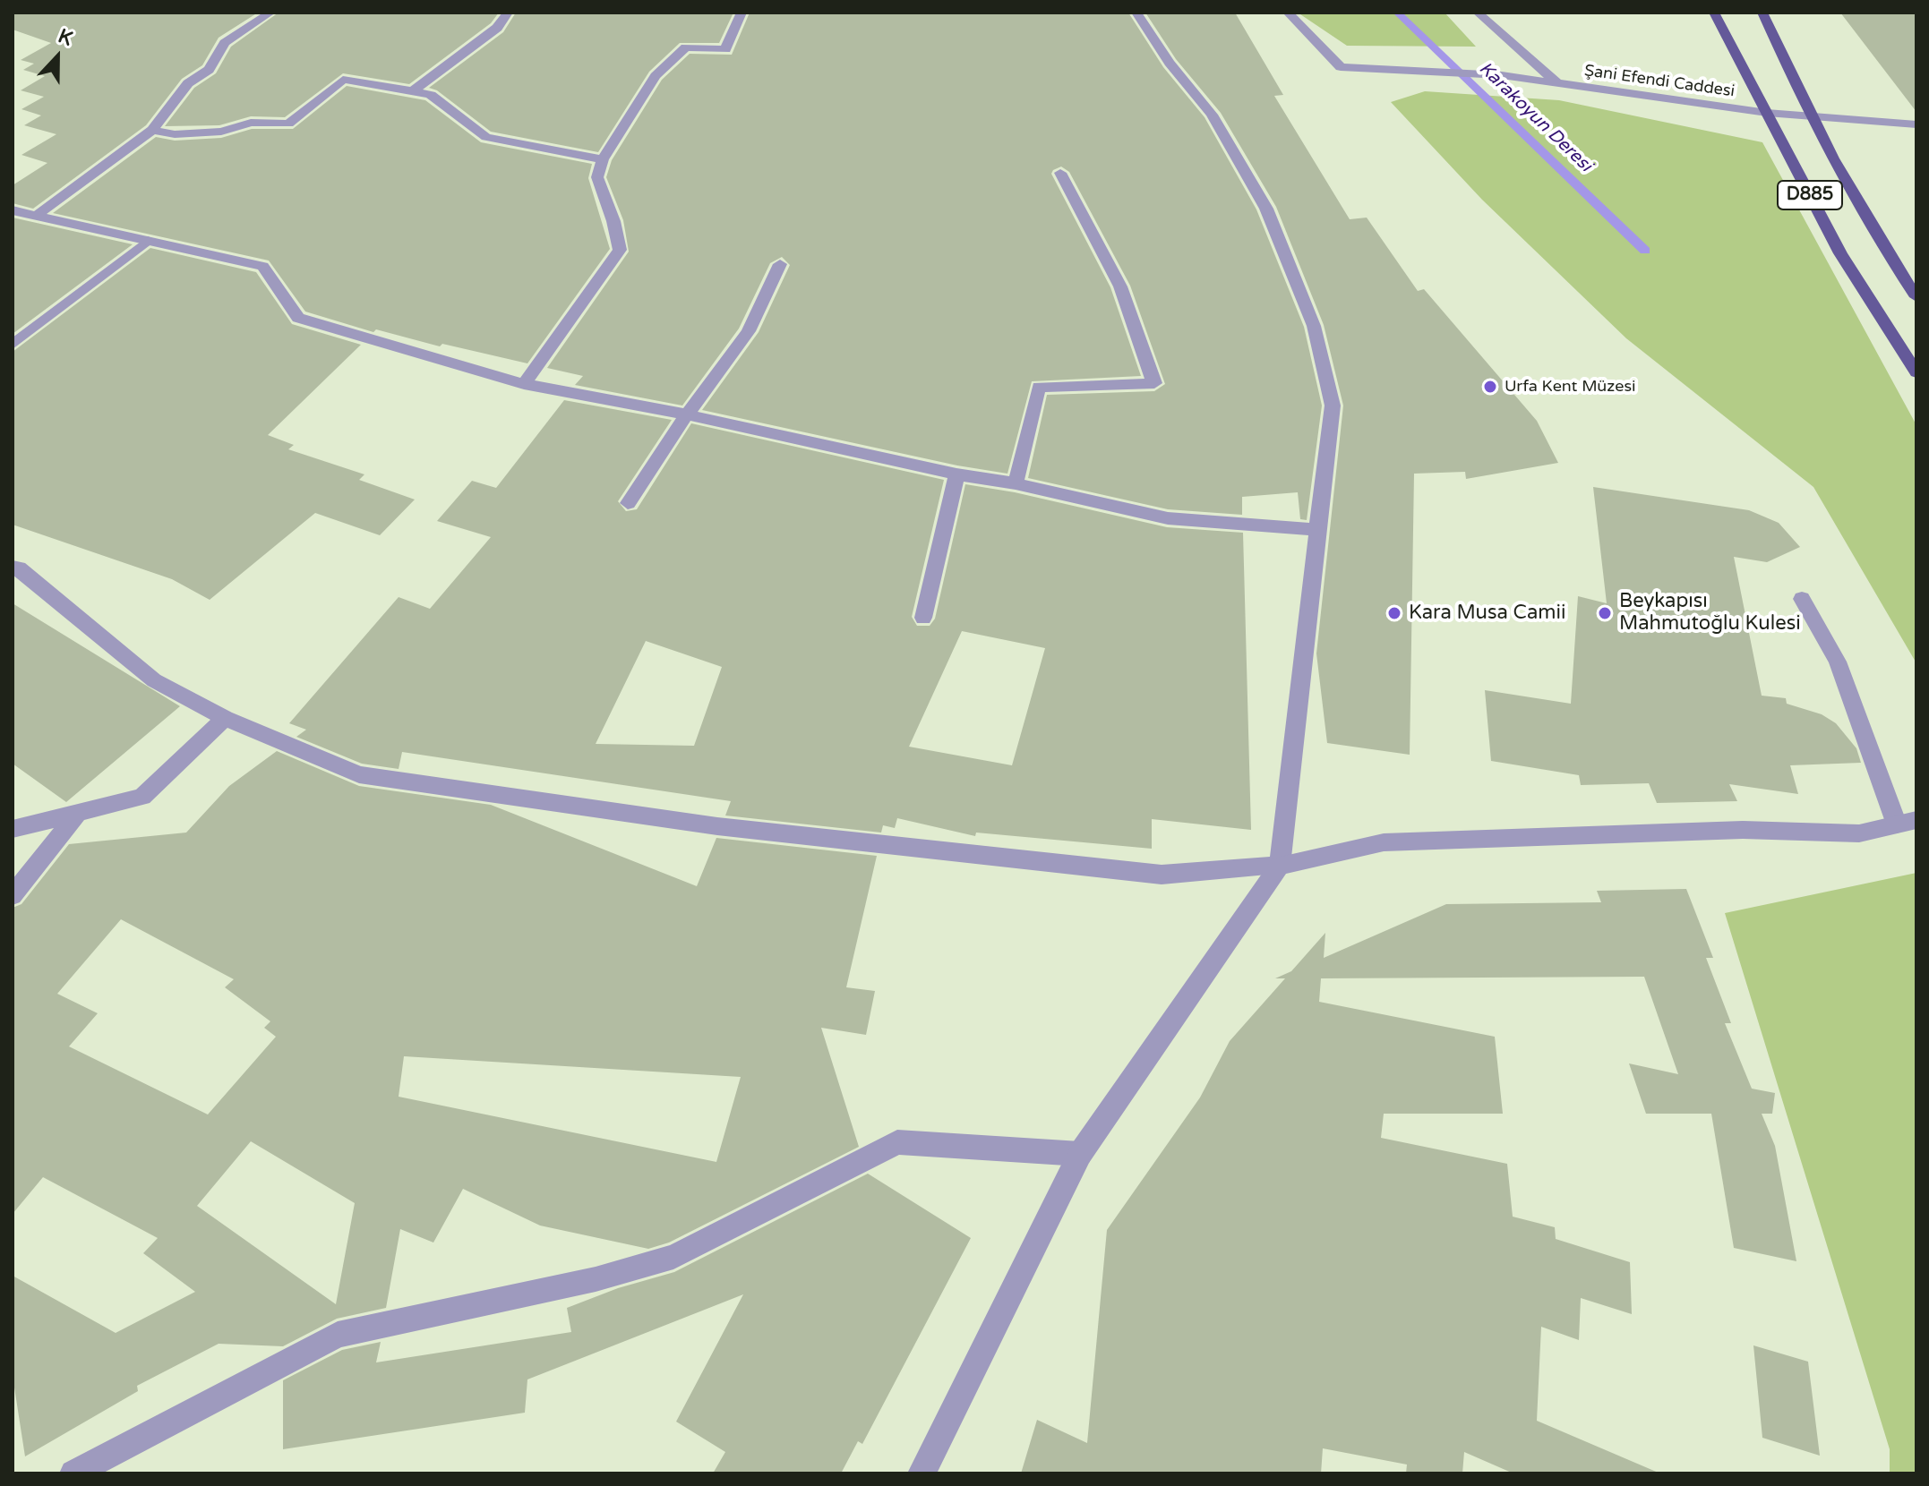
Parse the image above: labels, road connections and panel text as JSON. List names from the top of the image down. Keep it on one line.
{"streets":{"main road":["D885"],"street":["Şani Efendi Caddesi"]},"crossings":[["Şani Efendi Caddesi","D885"]],"water":["Karakoyun Deresi"],"places":["Urfa Kent Müzesi","Kara Musa Camii","Beykapısı Mahmutoğlu Kulesi"],"north":"top"}
